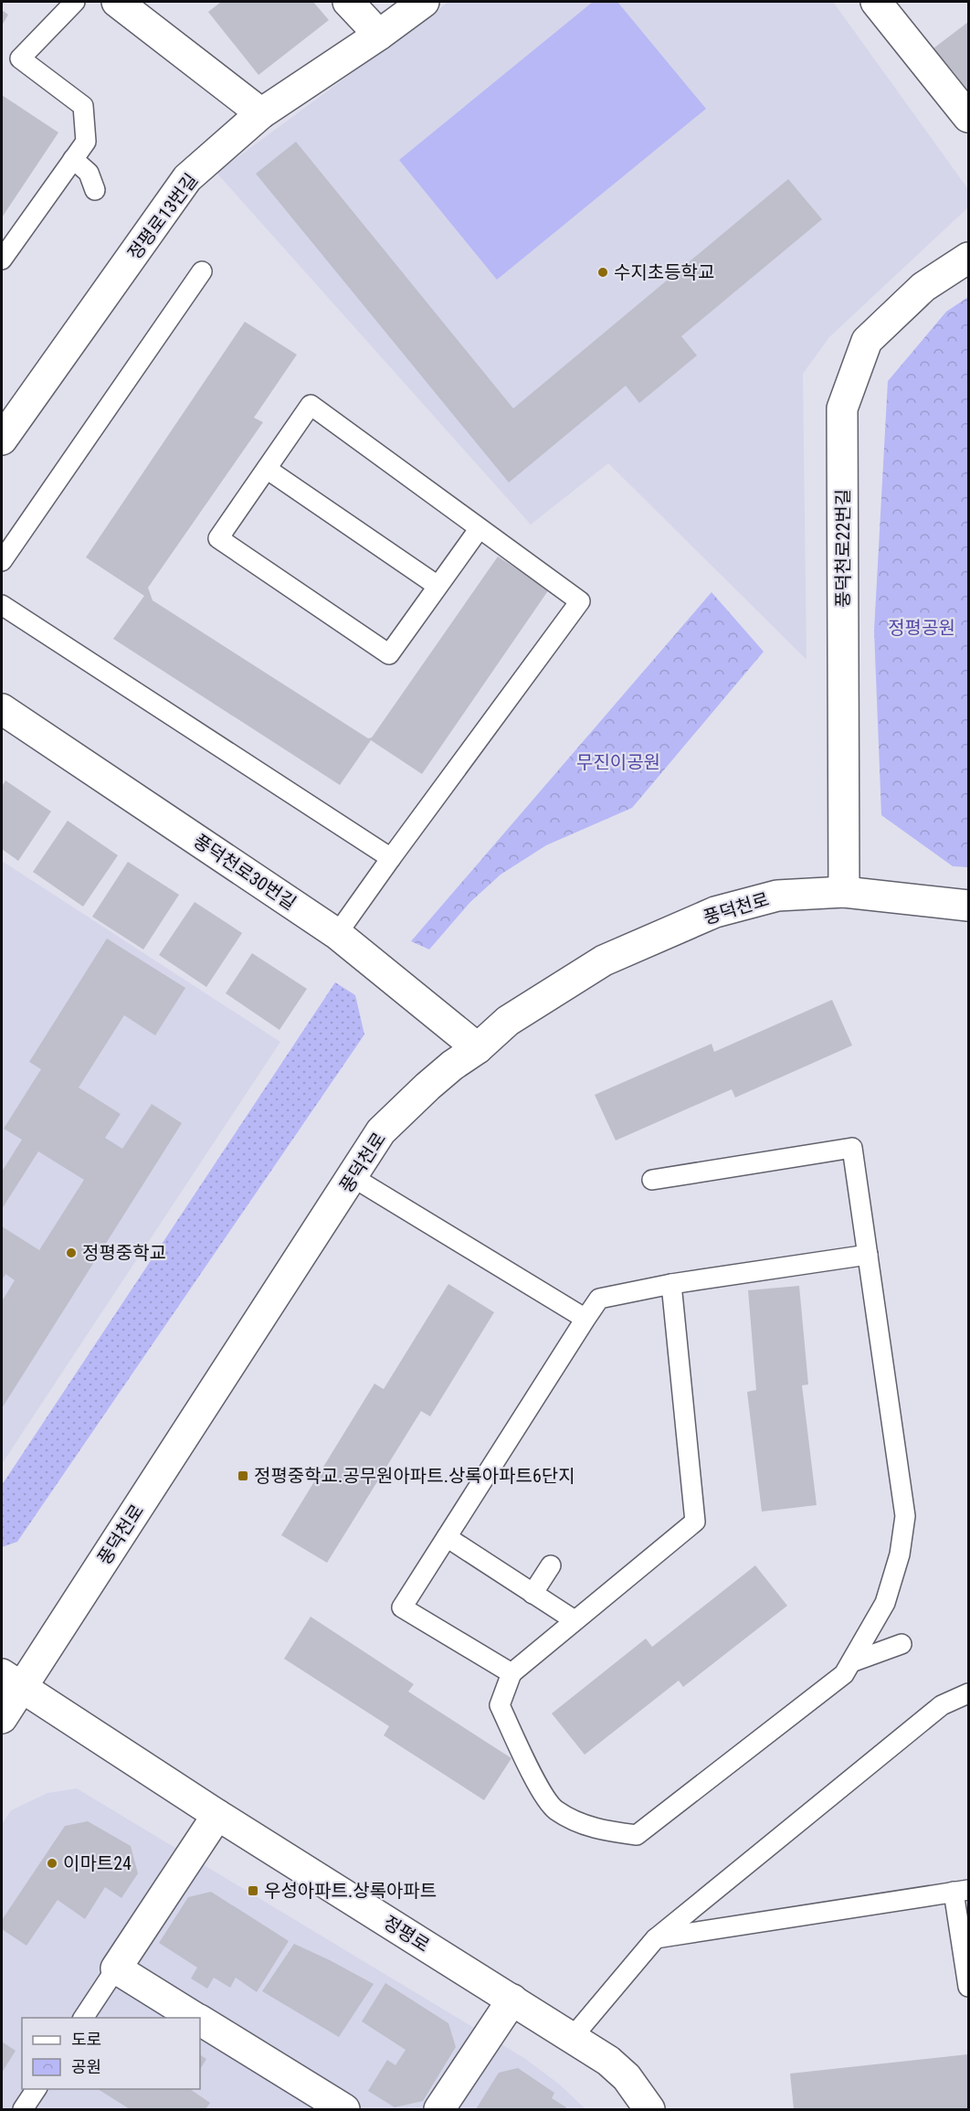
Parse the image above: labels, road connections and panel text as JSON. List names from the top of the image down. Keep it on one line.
{"streets":{"street":["정평로13번길","풍덕천로22번길","풍덕천로30번길","풍덕천로","정평로"]},"crossings":[["풍덕천로22번길","풍덕천로"],["풍덕천로30번길","풍덕천로"],["풍덕천로","정평로"]],"parks":["정평공원","무진이공원"],"places":{"other":["수지초등학교","정평중학교","이마트24"],"transit":["정평중학교.공무원아파트.상록아파트6단지","우성아파트.상록아파트"]},"legend":["도로","공원"]}
